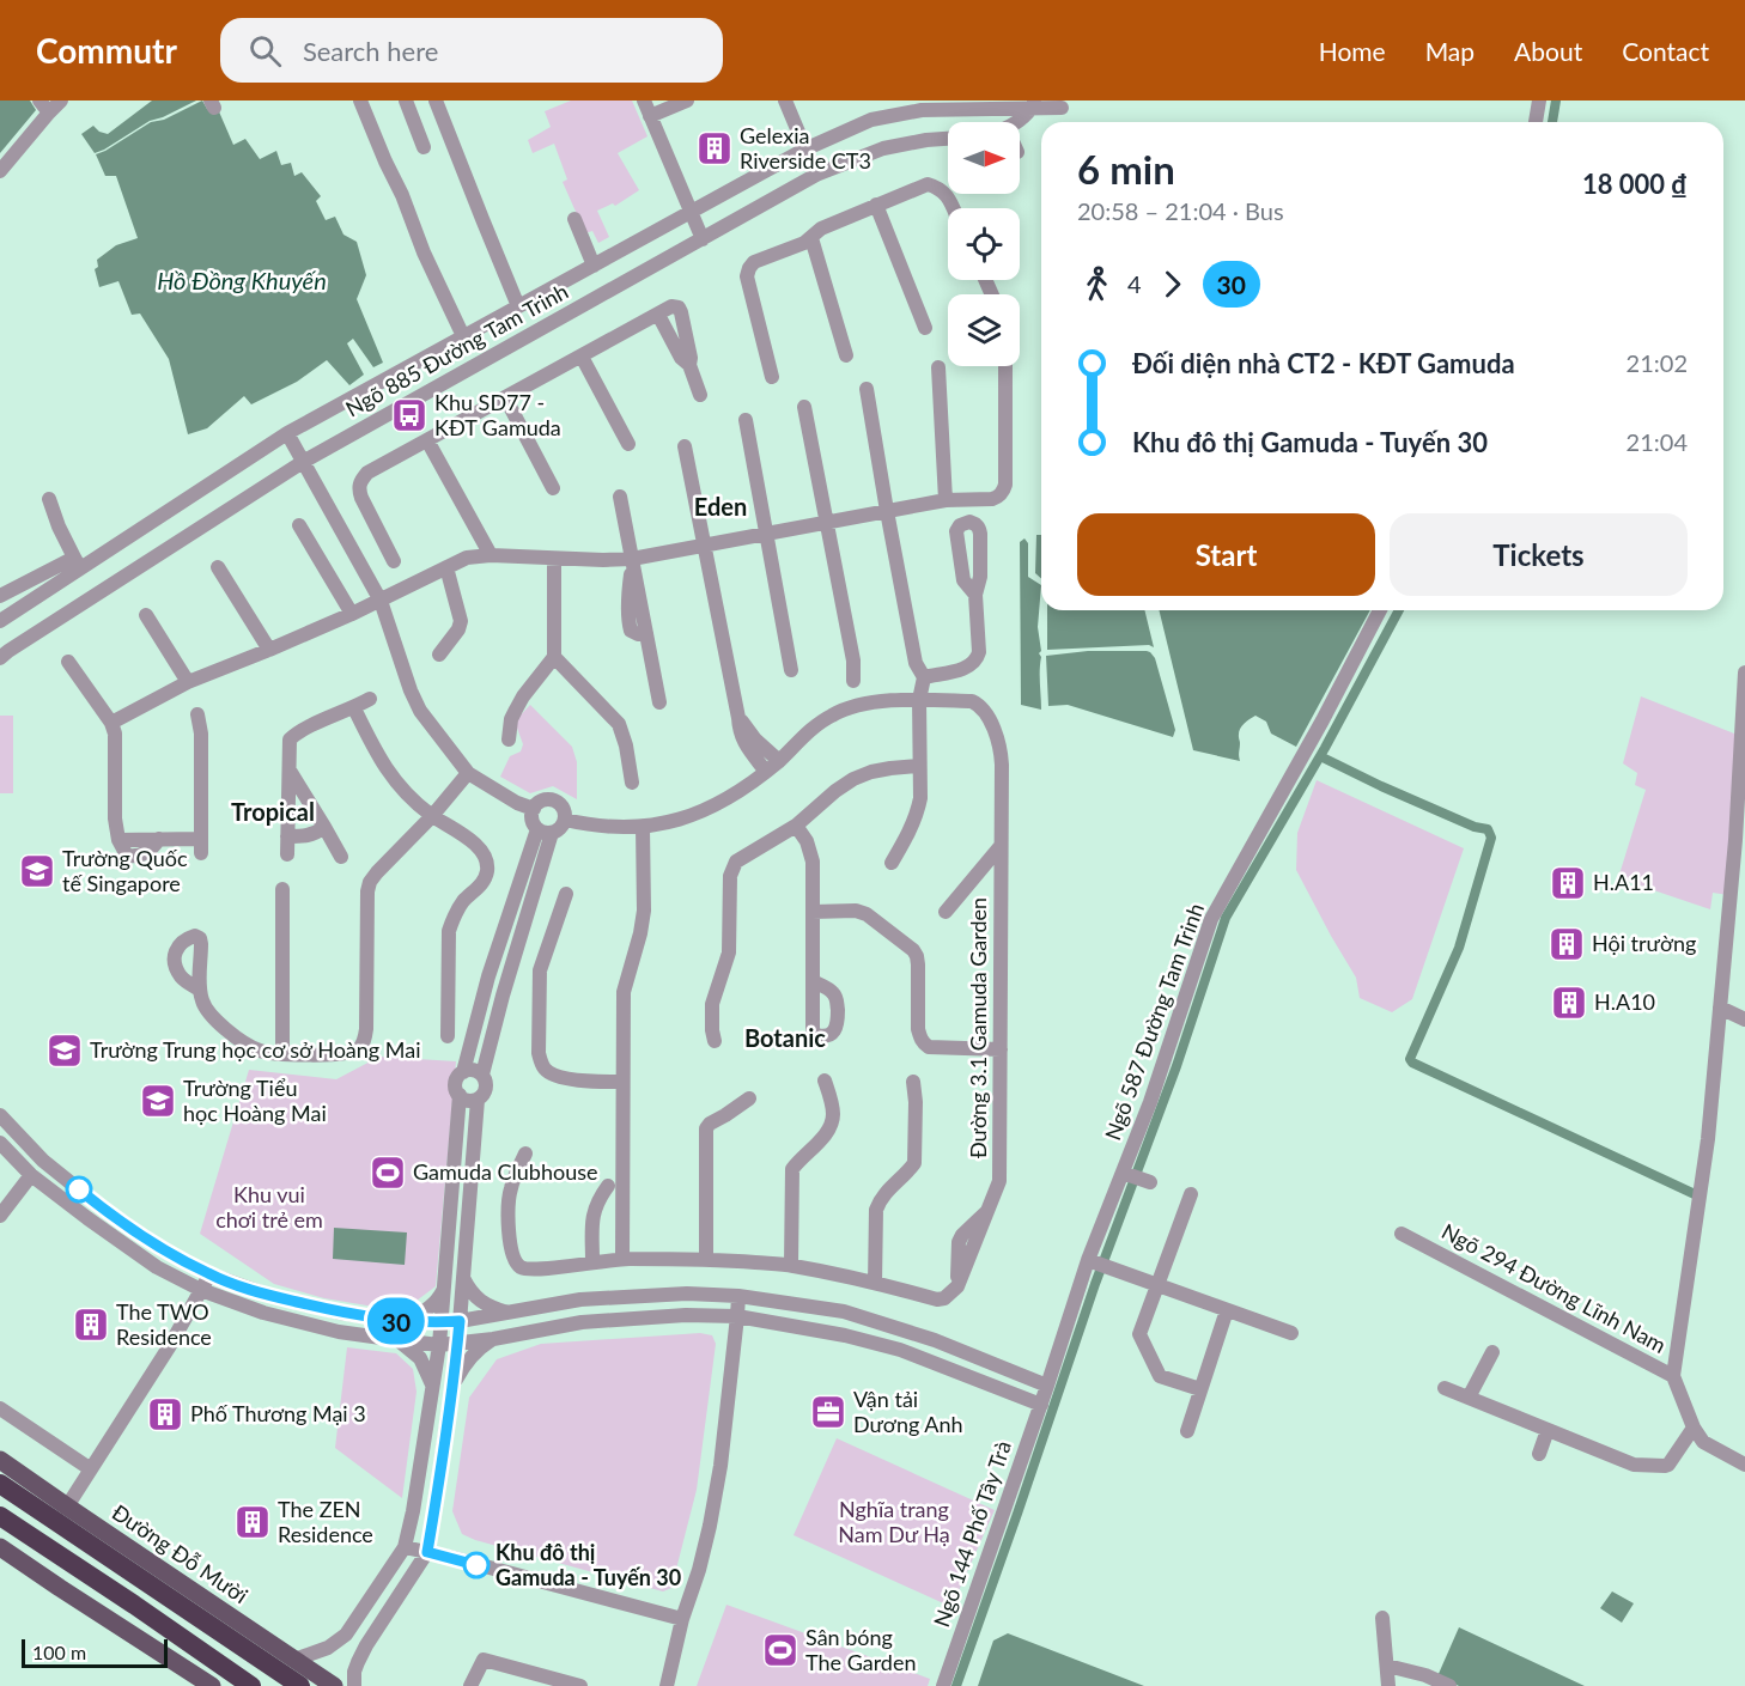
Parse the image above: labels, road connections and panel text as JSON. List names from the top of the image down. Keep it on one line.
{"streets":{"main road":["Đường Đỗ Mười"],"street":["Ngõ 885 Đường Tam Trinh","Ngõ 587 Đường Tam Trinh","Đường 3.1 Gamuda Garden","Ngõ 294 Đường Lĩnh Nam","Ngõ 144 Phố Tây Trà"]},"crossings":[["Ngõ 587 Đường Tam Trinh","Ngõ 144 Phố Tây Trà"]],"districts":["Eden","Tropical","Botanic"],"water":["Hồ Đồng Khuyến"],"parks":["Khu vui chơi trẻ em","Nghĩa trang Nam Dư Hạ"],"places":{"building":["Gelexia Riverside CT3","H.A11","Hội trường","H.A10","The TWO Residence","Phố Thương Mại 3","The ZEN Residence"],"bus stop":["Khu SD77 - KĐT Gamuda"],"school or university":["Trường Quốc tế Singapore","Trường Trung học cơ sở Hoàng Mai","Trường Tiểu học Hoàng Mai"],"sports":["Gamuda Clubhouse","Sân bóng The Garden"],"office":["Vận tải Dương Anh"],"other":["Khu đô thị Gamuda - Tuyến 30"]},"lines":["bus line 30"],"scale_bar":"100 m","north":"right","page":{"header":"Commutr","search":"Search here","nav":["Home","Map","About","Contact"],"on_map":"30","heading":["6 min","20:58 – 21:04 · Bus","18 000 ₫"],"legs":["4","30"],"list":[{"name":"Đối diện nhà CT2 - KĐT Gamuda","value":"21:02"},{"name":"Khu đô thị Gamuda - Tuyến 30","value":"21:04"}],"buttons":["Start","Tickets"],"scale":"100 m"}}
